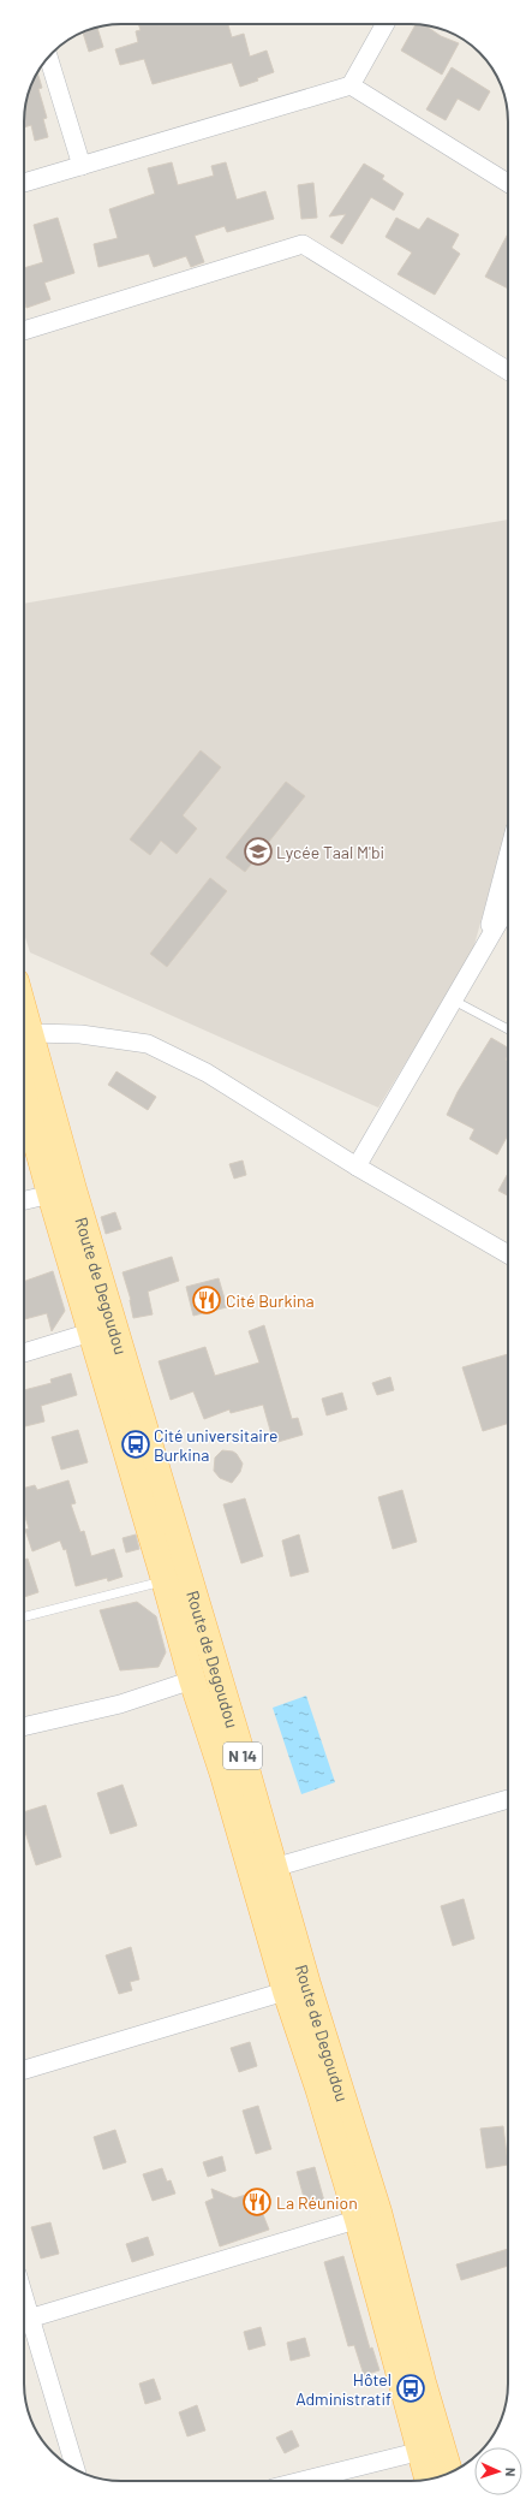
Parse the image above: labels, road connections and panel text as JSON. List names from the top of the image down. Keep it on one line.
{"streets":{"main road":["Route de Degoudou","N 14"]},"crossings":[["Route de Degoudou","N 14"]],"places":{"school or university":["Lycée Taal M'bi"],"restaurant":["Cité Burkina","La Réunion"],"bus stop":["Cité universitaire Burkina","Hôtel Administratif"]},"north":"right"}
